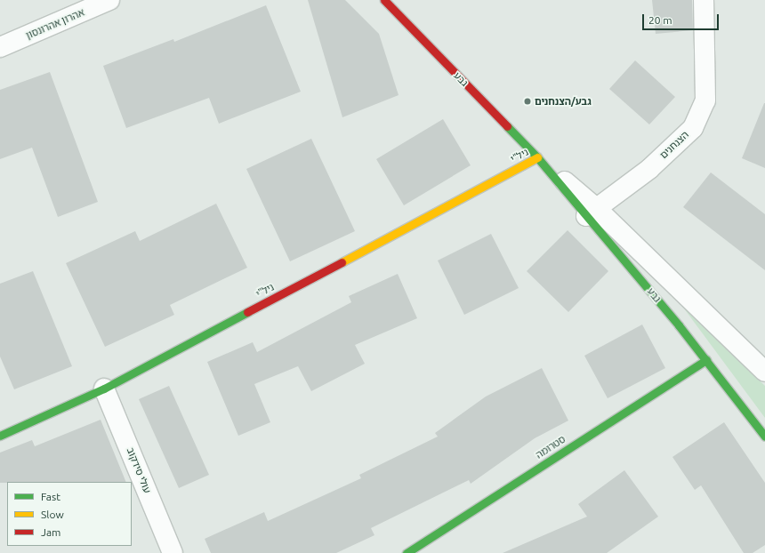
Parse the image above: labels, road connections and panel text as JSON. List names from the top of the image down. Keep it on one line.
{"streets":{"street":["אהרון אהרונסון","גבע","הצנחנים","ניל\"י","סטרומה","עולי סידקוב"]},"crossings":[["גבע","הצנחנים"],["גבע","ניל\"י"],["גבע","סטרומה"],["ניל\"י","עולי סידקוב"]],"places":["גבע/הצנחנים"],"legend":["Fast","Slow","Jam"],"scale_bar":"20 m"}
